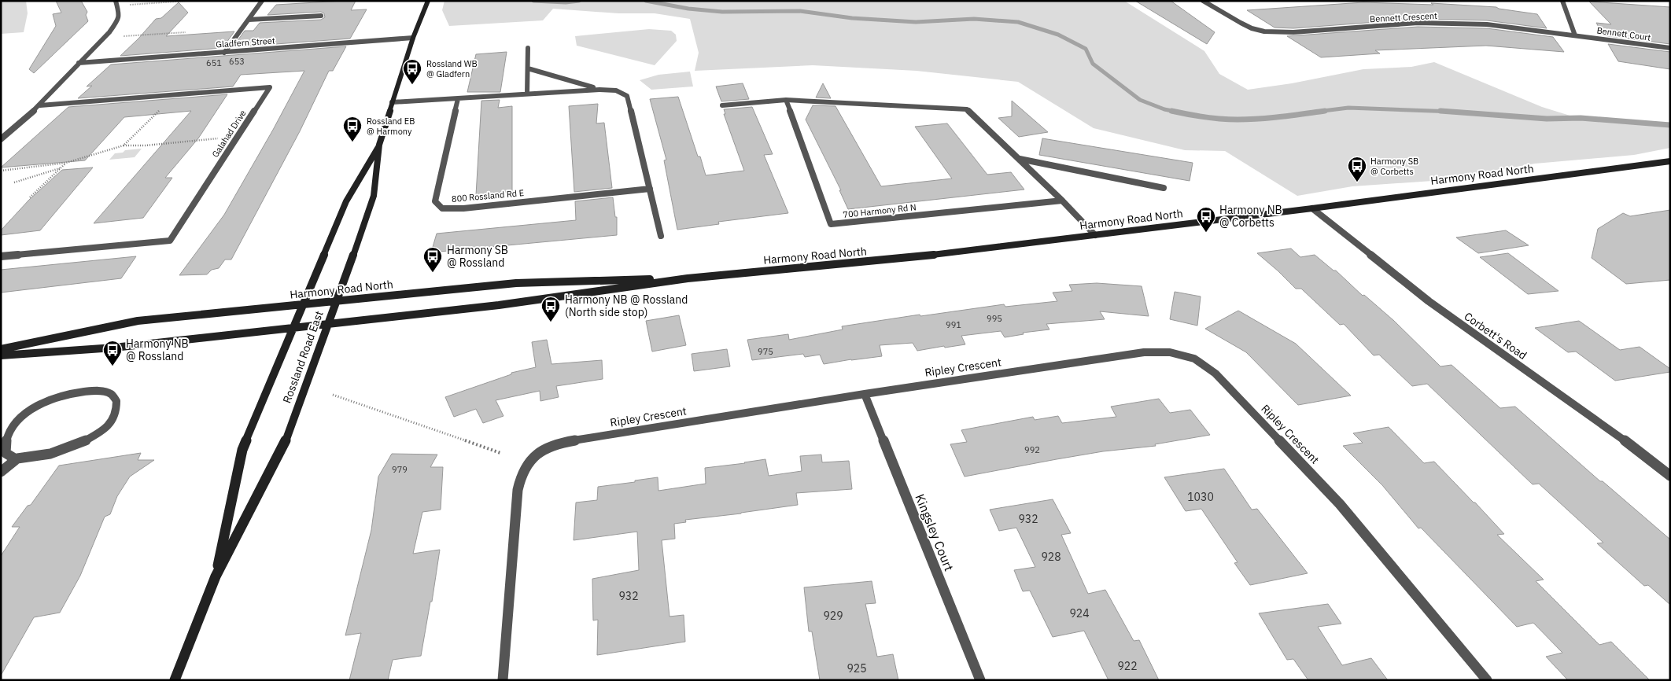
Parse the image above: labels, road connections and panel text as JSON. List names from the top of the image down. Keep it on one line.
{"streets":{"main road":["Harmony Road North","Rossland Road East"],"street":["Bennett Crescent","Bennett Court","Gladfern Street","Galahad Drive","800 Rossland Rd E","700 Harmony Rd N","Corbett's Road","Ripley Crescent","Kingsley Court"]},"crossings":[["Bennett Crescent","Bennett Court"],["Gladfern Street","Rossland Road East"],["Harmony Road North","Corbett's Road"],["Harmony Road North","Rossland Road East"],["Ripley Crescent","Kingsley Court"]],"places":{"bus stop":["Rossland WB @ Gladfern","Rossland EB @ Harmony","Harmony SB @ Corbetts","Harmony NB @ Corbetts","Harmony SB @ Rossland","Harmony NB @ Rossland (North side stop)","Harmony NB @ Rossland"]},"house_numbers":["653","651","995","991","975","992","979","1030","932","928","932","924","929","922","925"]}
